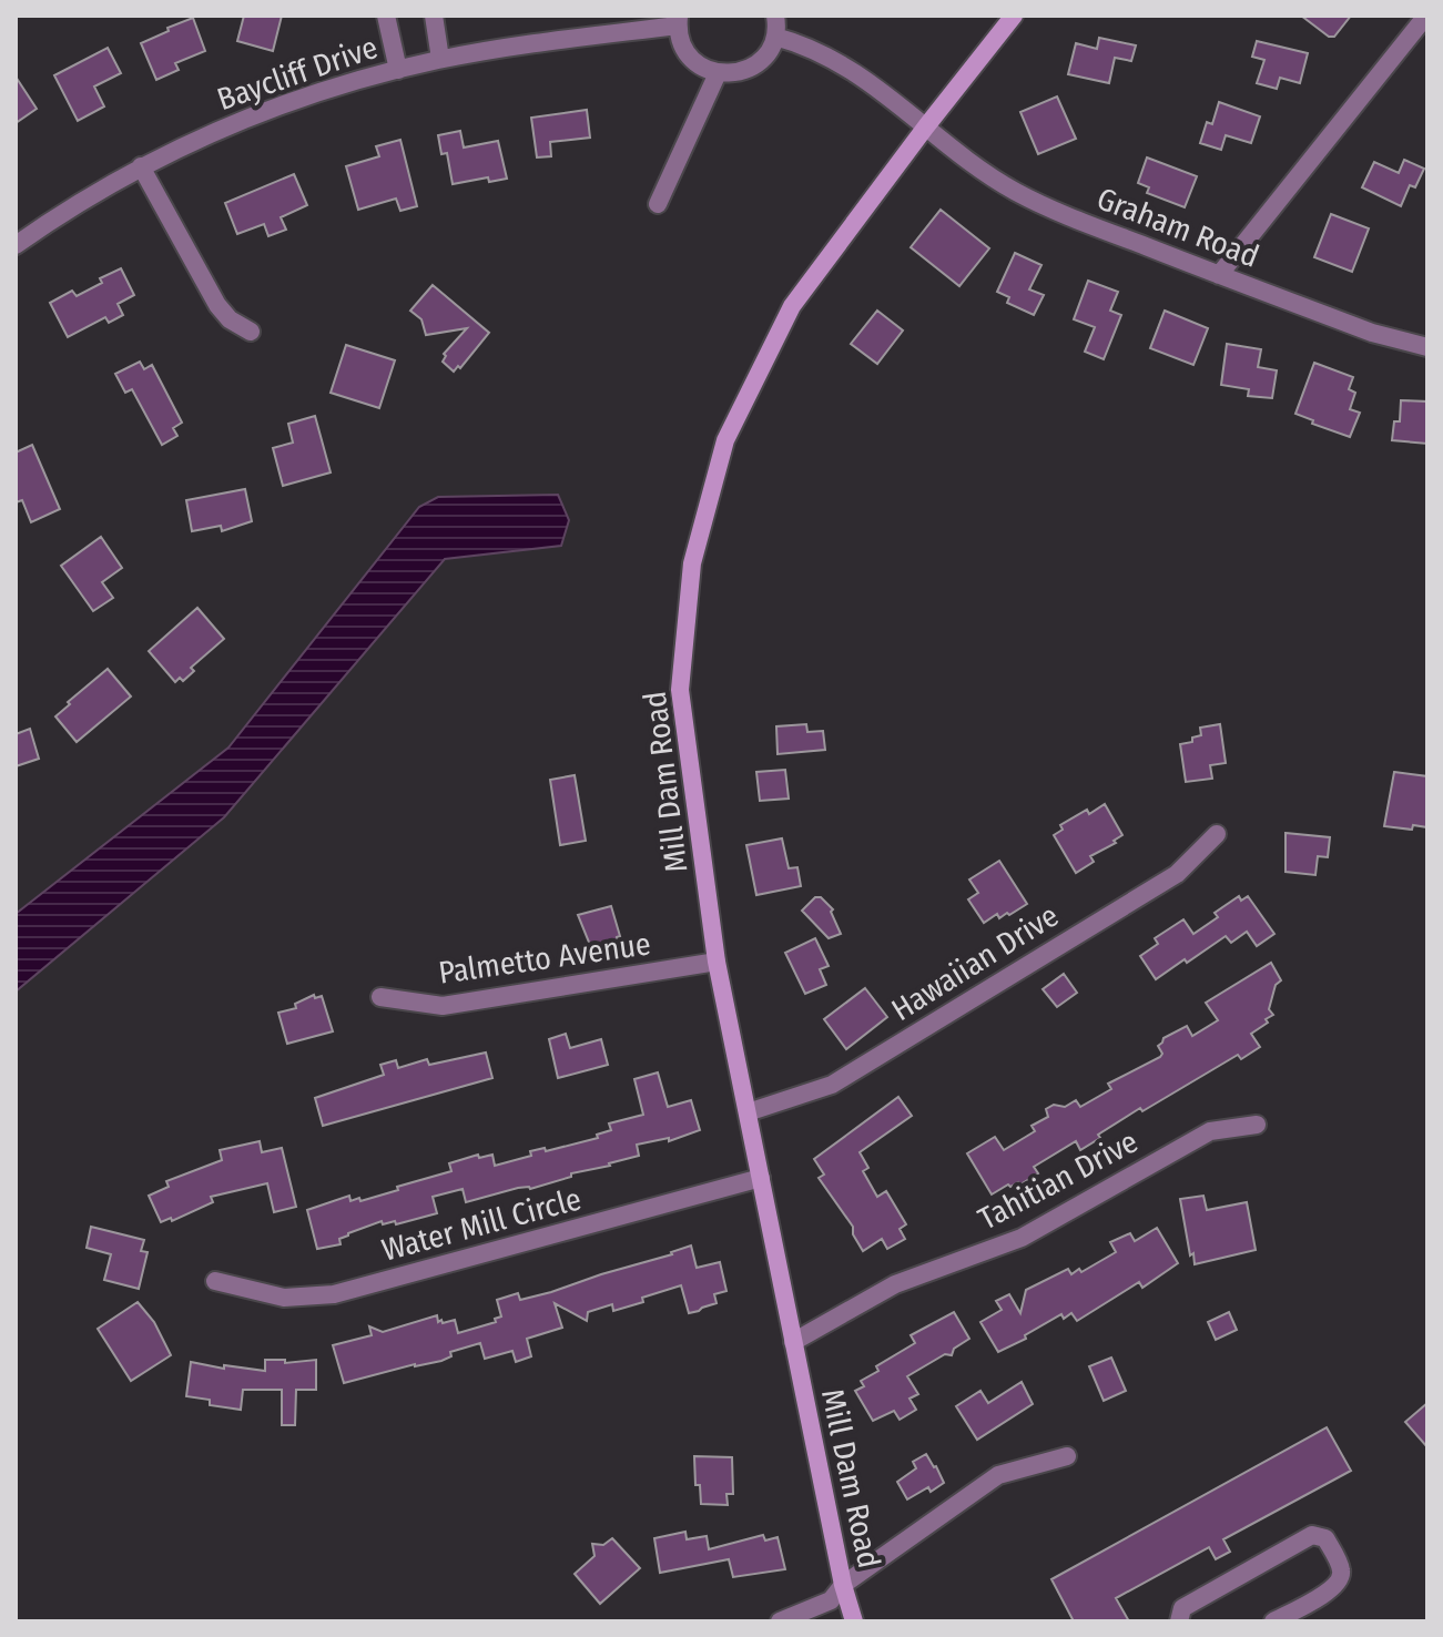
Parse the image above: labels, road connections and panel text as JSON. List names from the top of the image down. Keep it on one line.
{"streets":{"street":["Baycliff Drive","Graham Road","Mill Dam Road","Palmetto Avenue","Hawaiian Drive","Tahitian Drive","Water Mill Circle"]},"crossings":[["Graham Road","Mill Dam Road"],["Mill Dam Road","Palmetto Avenue"],["Mill Dam Road","Hawaiian Drive"],["Mill Dam Road","Tahitian Drive"],["Mill Dam Road","Water Mill Circle"]]}
